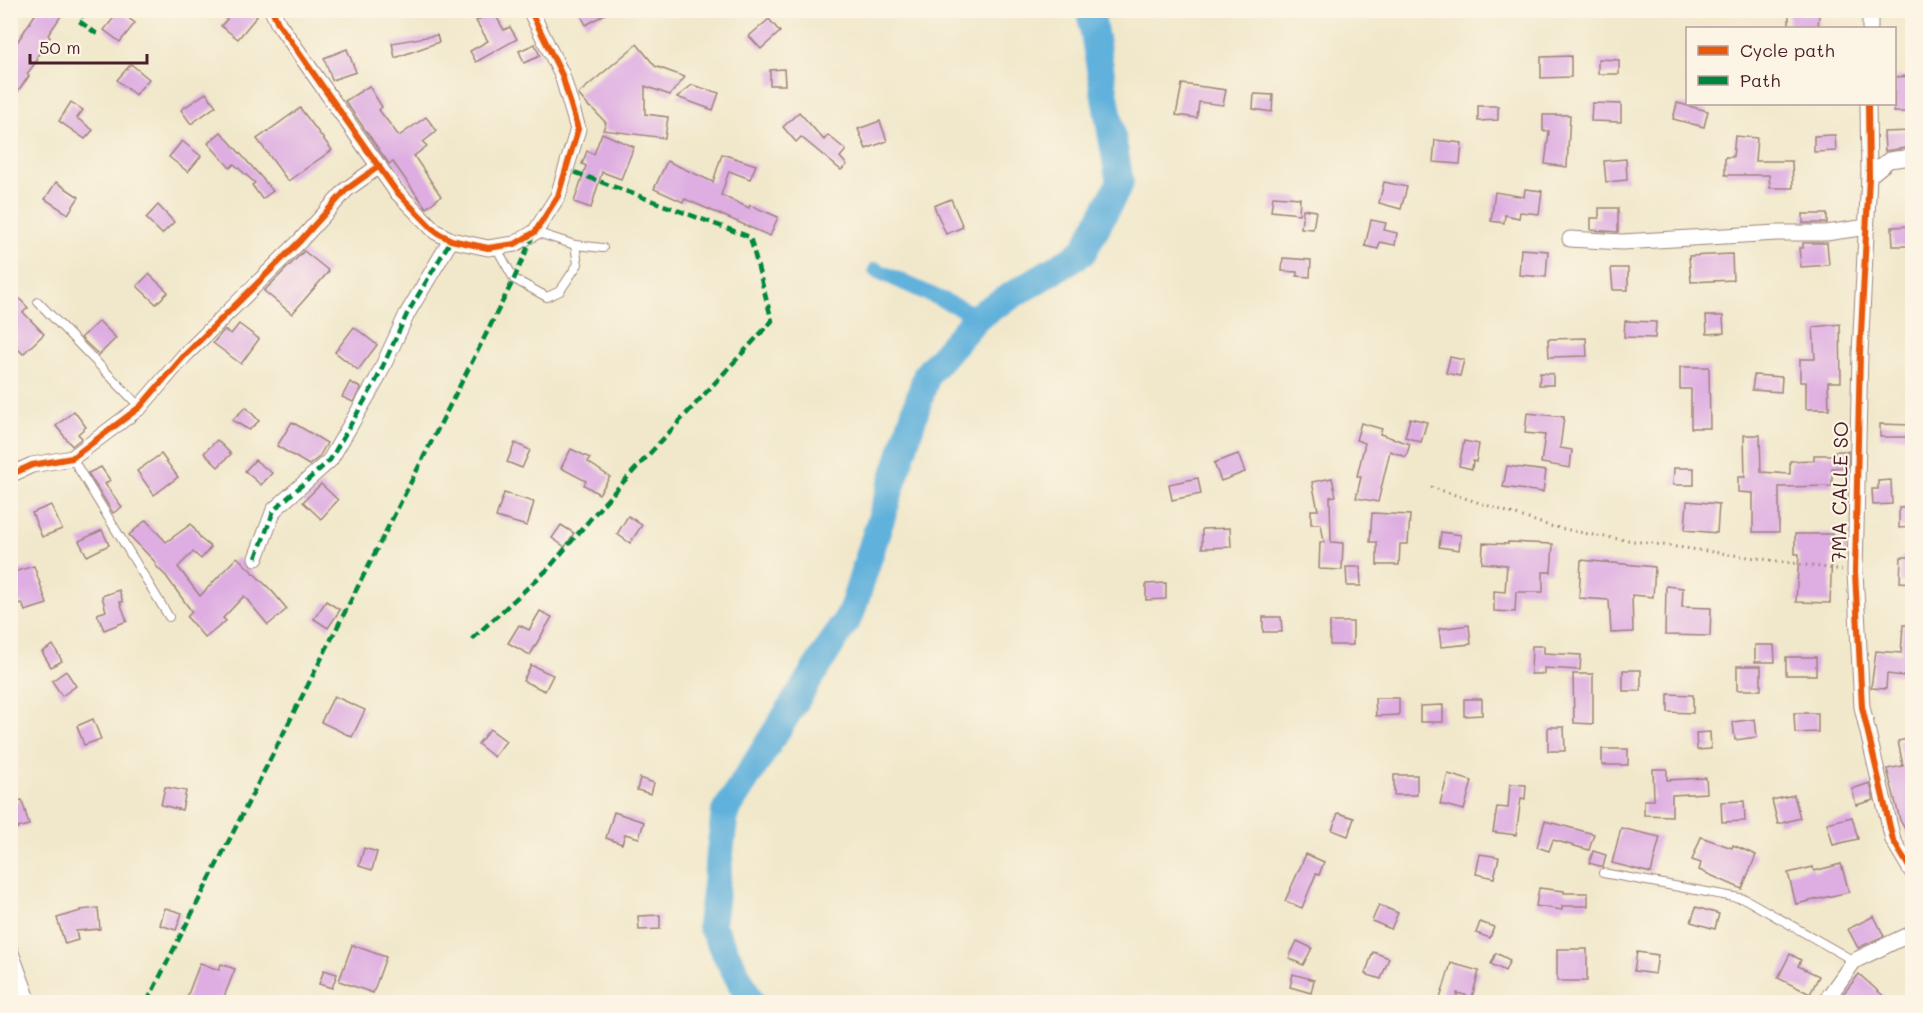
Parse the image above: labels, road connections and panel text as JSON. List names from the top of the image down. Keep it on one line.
{"streets":{"street":["7MA CALLE SO"]},"legend":["Cycle path","Path"],"scale_bar":"50 m"}
